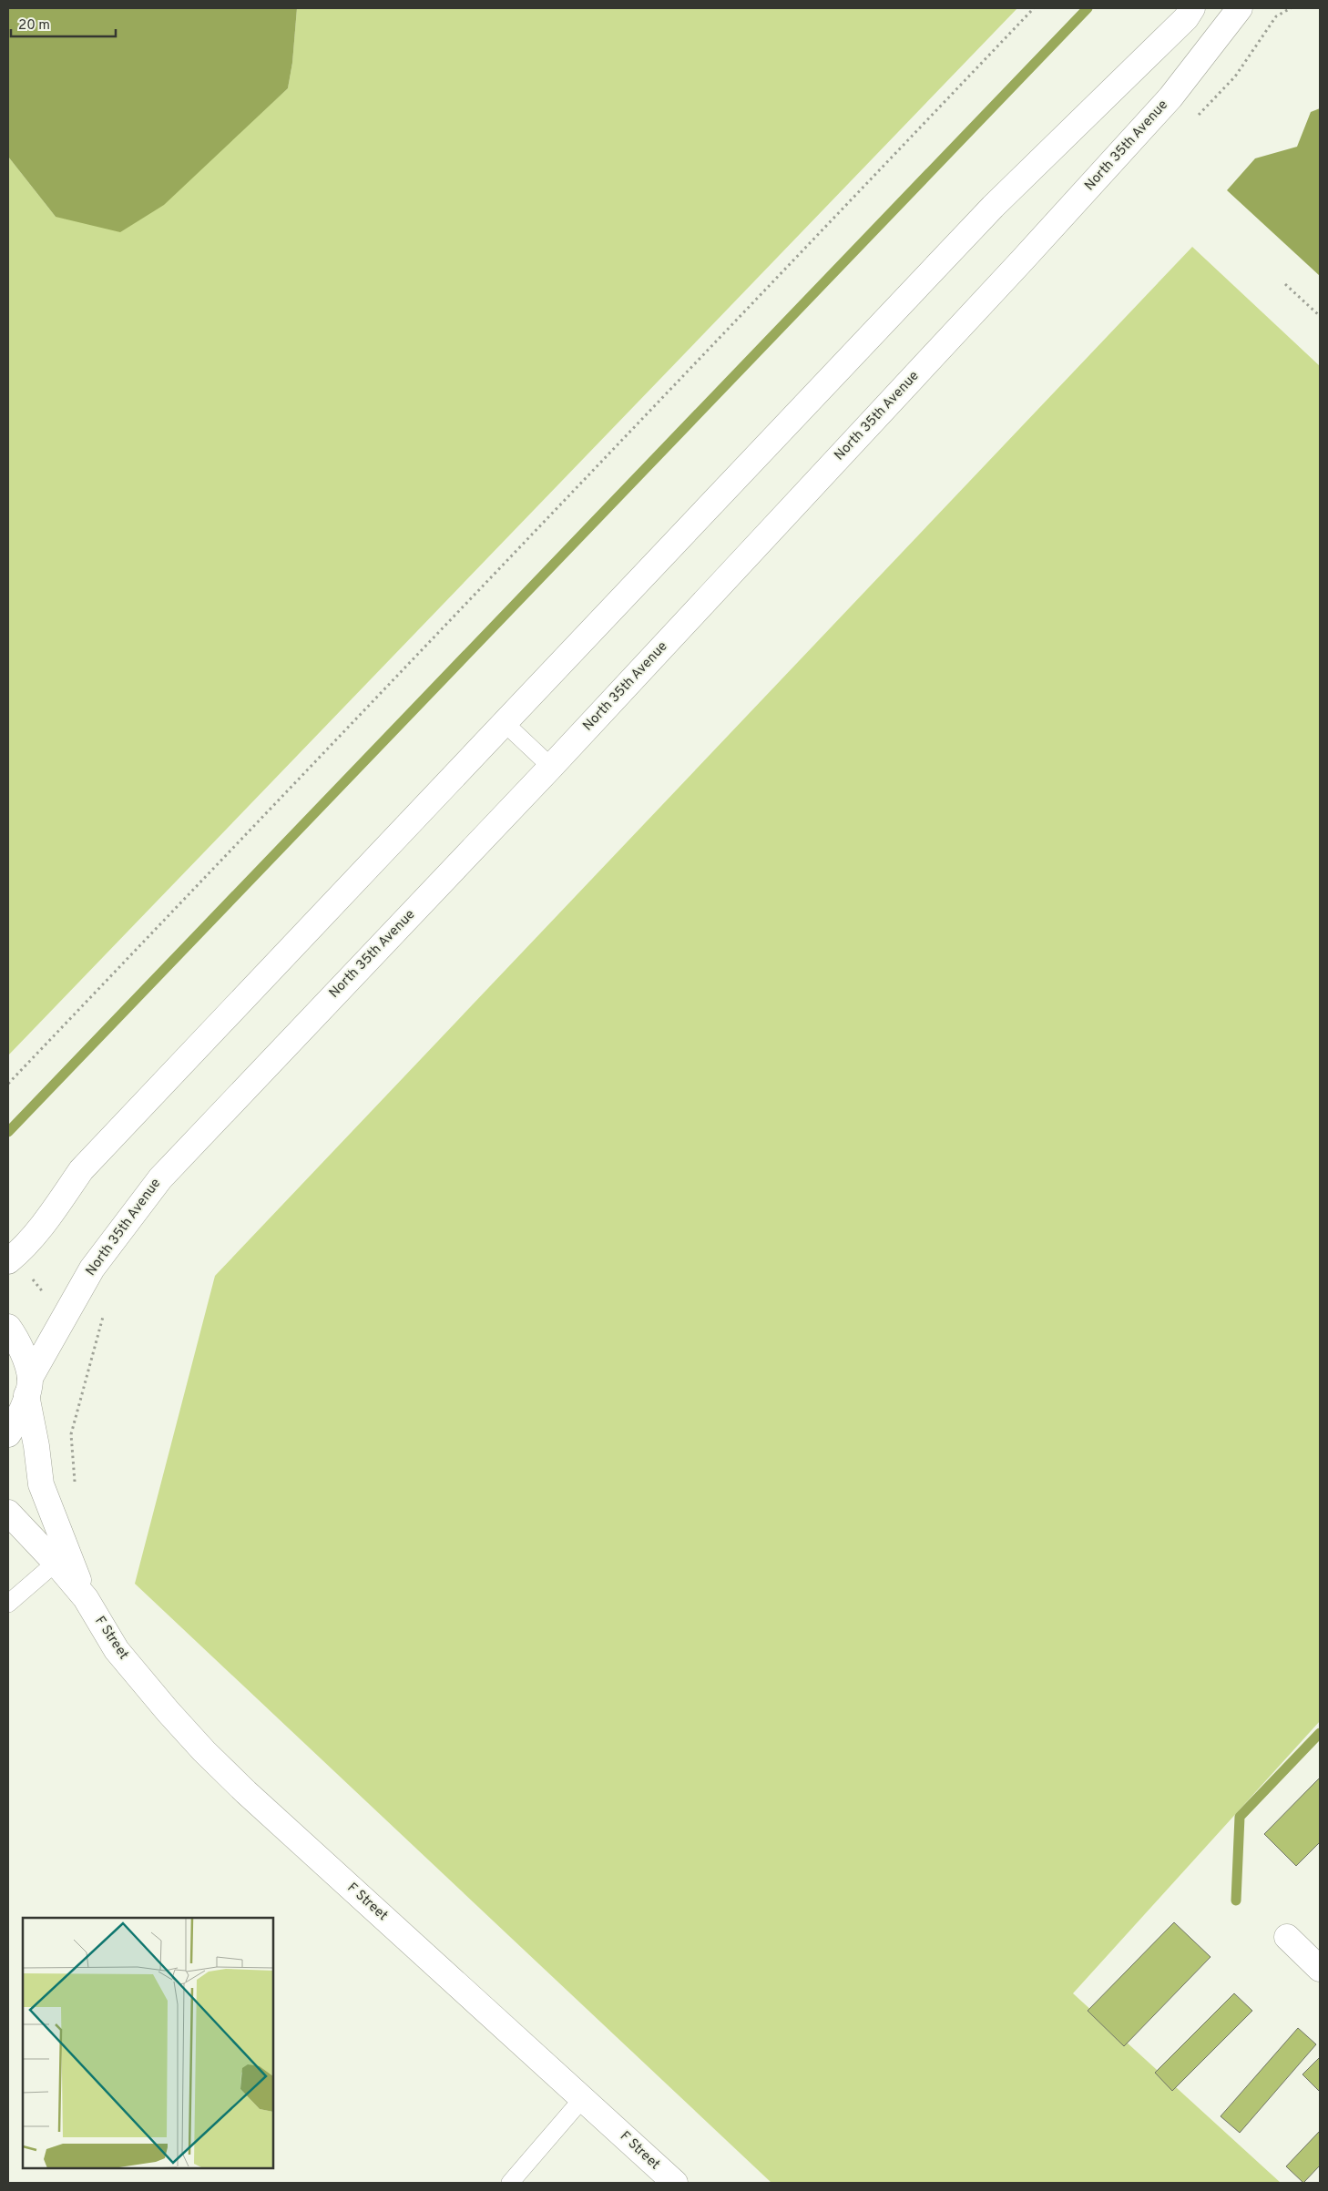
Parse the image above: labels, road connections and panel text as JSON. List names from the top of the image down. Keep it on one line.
{"streets":{"street":["North 35th Avenue","F Street"]},"crossings":[["North 35th Avenue","F Street"]],"scale_bar":"20 m"}
